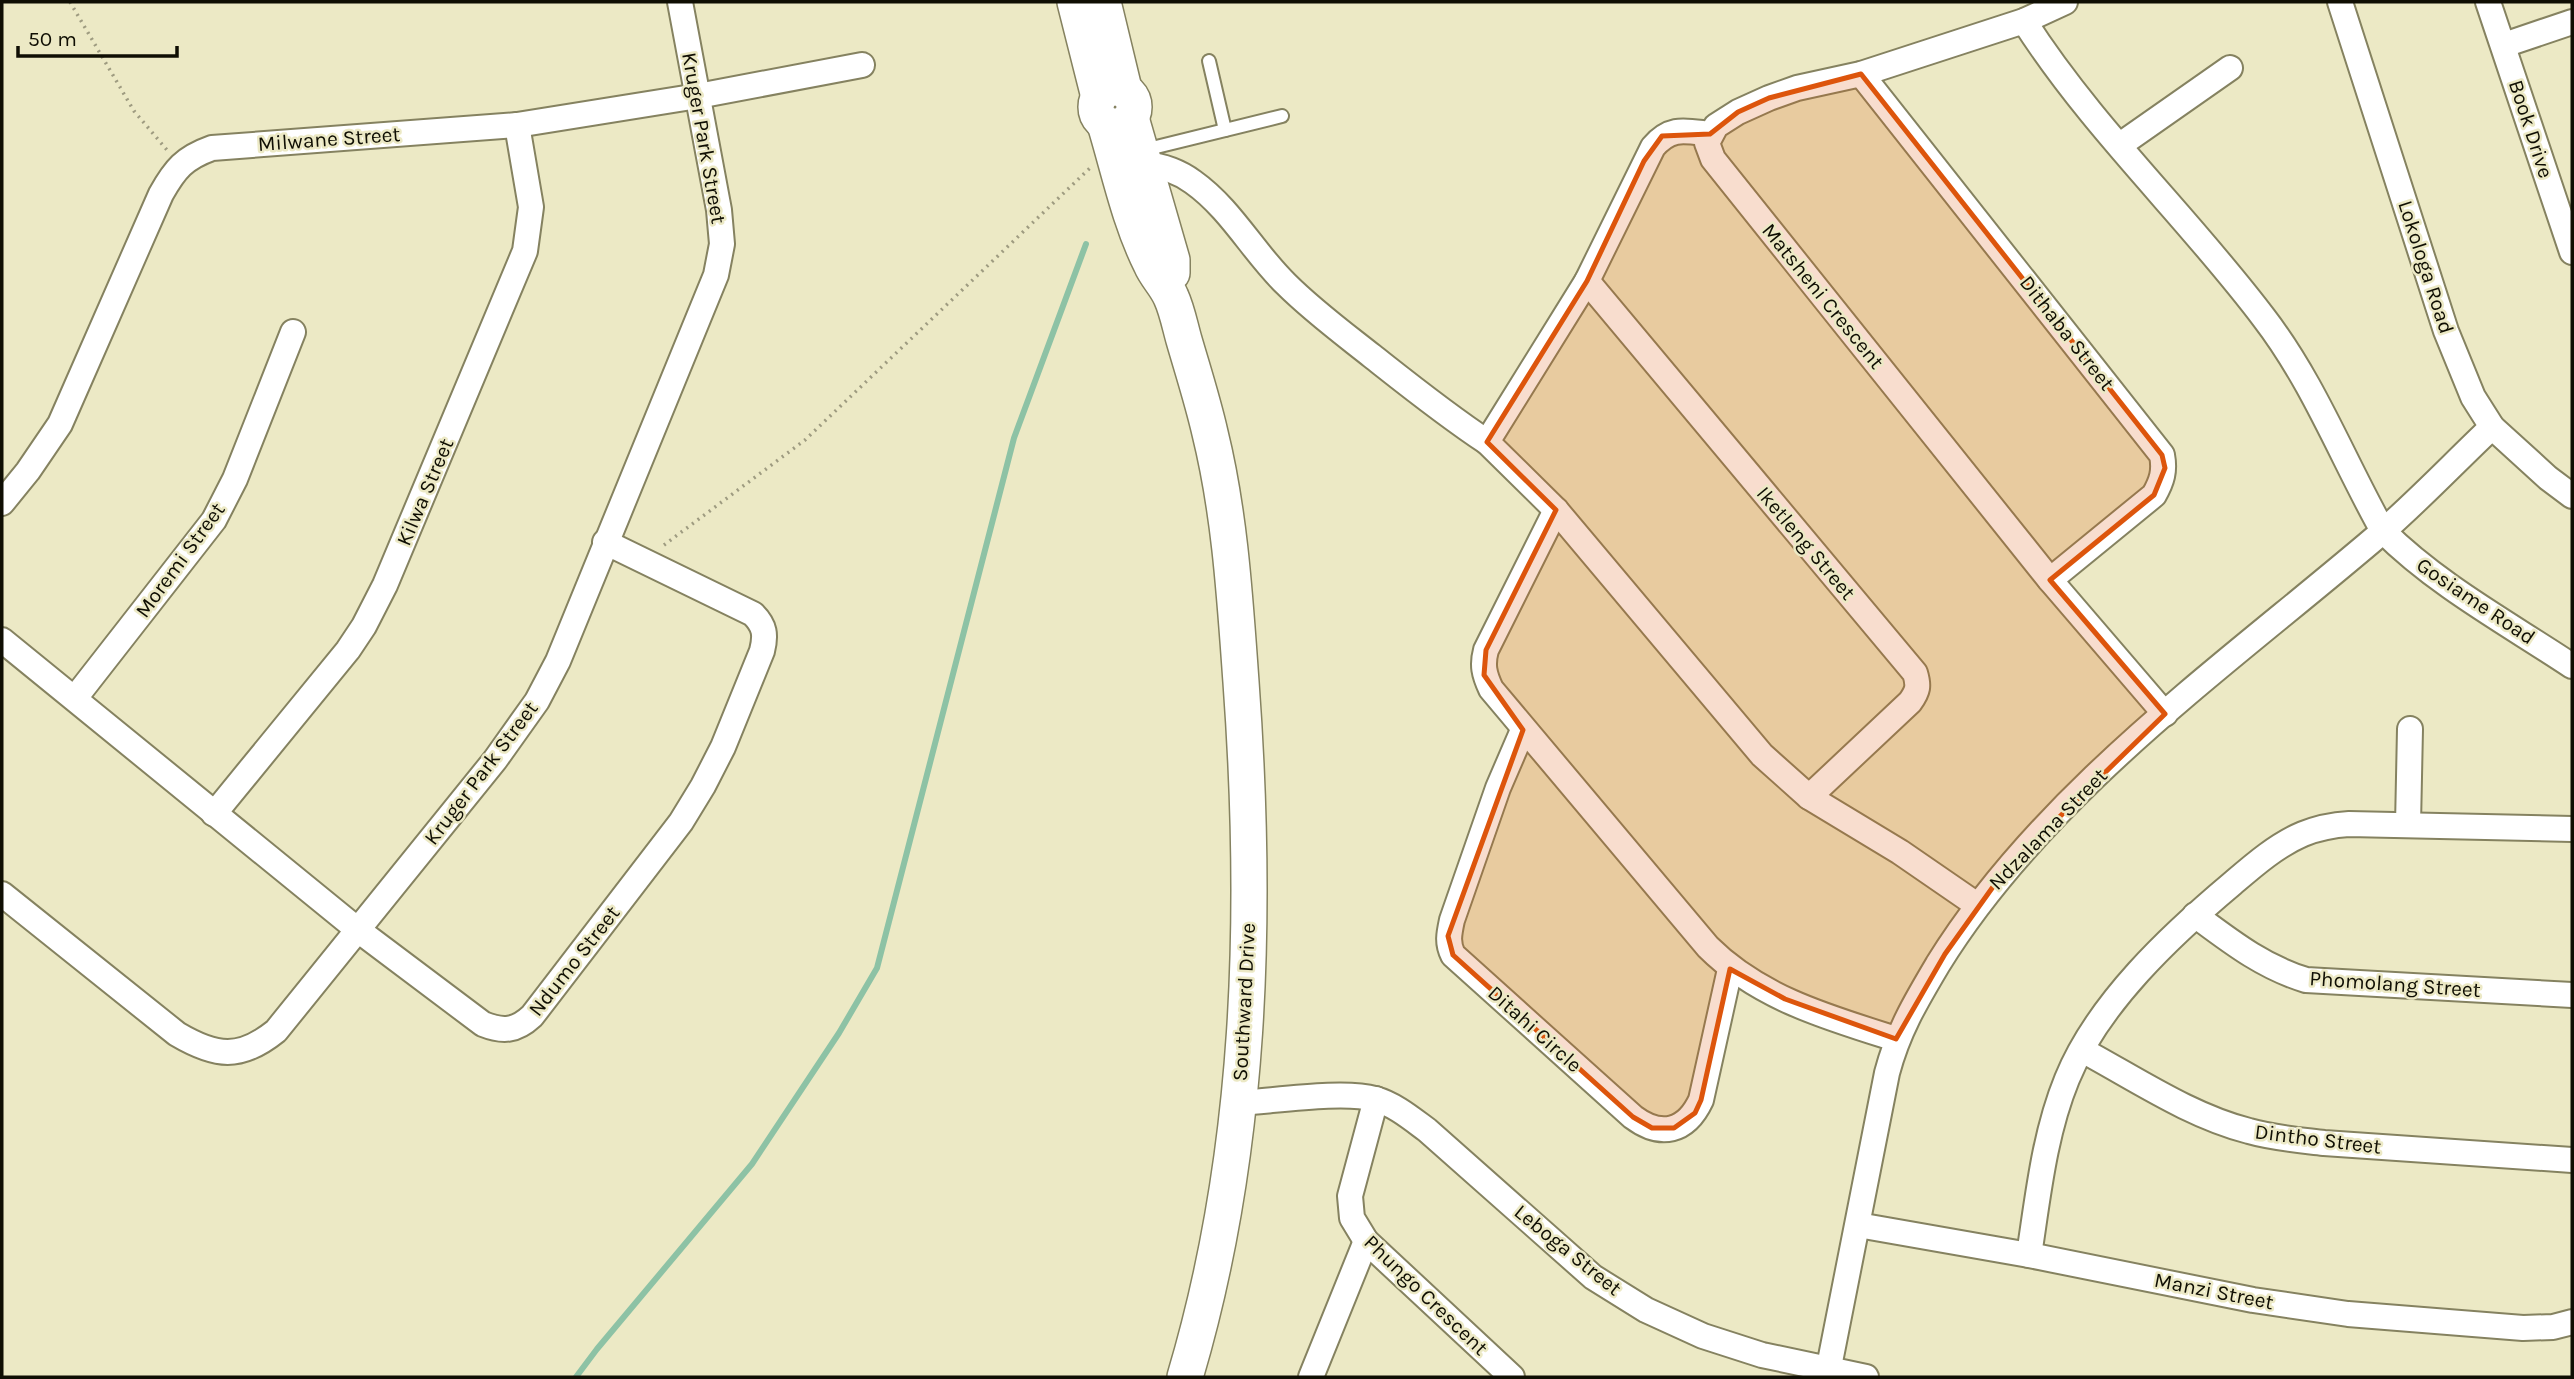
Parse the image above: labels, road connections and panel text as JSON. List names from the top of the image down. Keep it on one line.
{"streets":{"main road":["Southward Drive"],"street":["Book Drive","Kruger Park Street","Milwane Street","Lokologa Road","Matsheni Crescent","Dithaba Street","Kilwa Street","Iketleng Street","Moremi Street","Gosiame Road","Ndzalama Street","Ndumo Street","Phomolang Street","Ditahi Circle","Dintho Street","Leboga Street","Manzi Street","Phungo Crescent"]},"crossings":[["Kruger Park Street","Milwane Street"],["Kruger Park Street","Ndumo Street"],["Milwane Street","Kilwa Street"],["Lokologa Road","Ndzalama Street"],["Matsheni Crescent","Dithaba Street"],["Matsheni Crescent","Ndzalama Street"],["Kilwa Street","Ndumo Street"],["Moremi Street","Ndumo Street"],["Gosiame Road","Ndzalama Street"],["Ndzalama Street","Leboga Street"],["Ndzalama Street","Manzi Street"],["Leboga Street","Phungo Crescent"]],"scale_bar":"50 m"}
